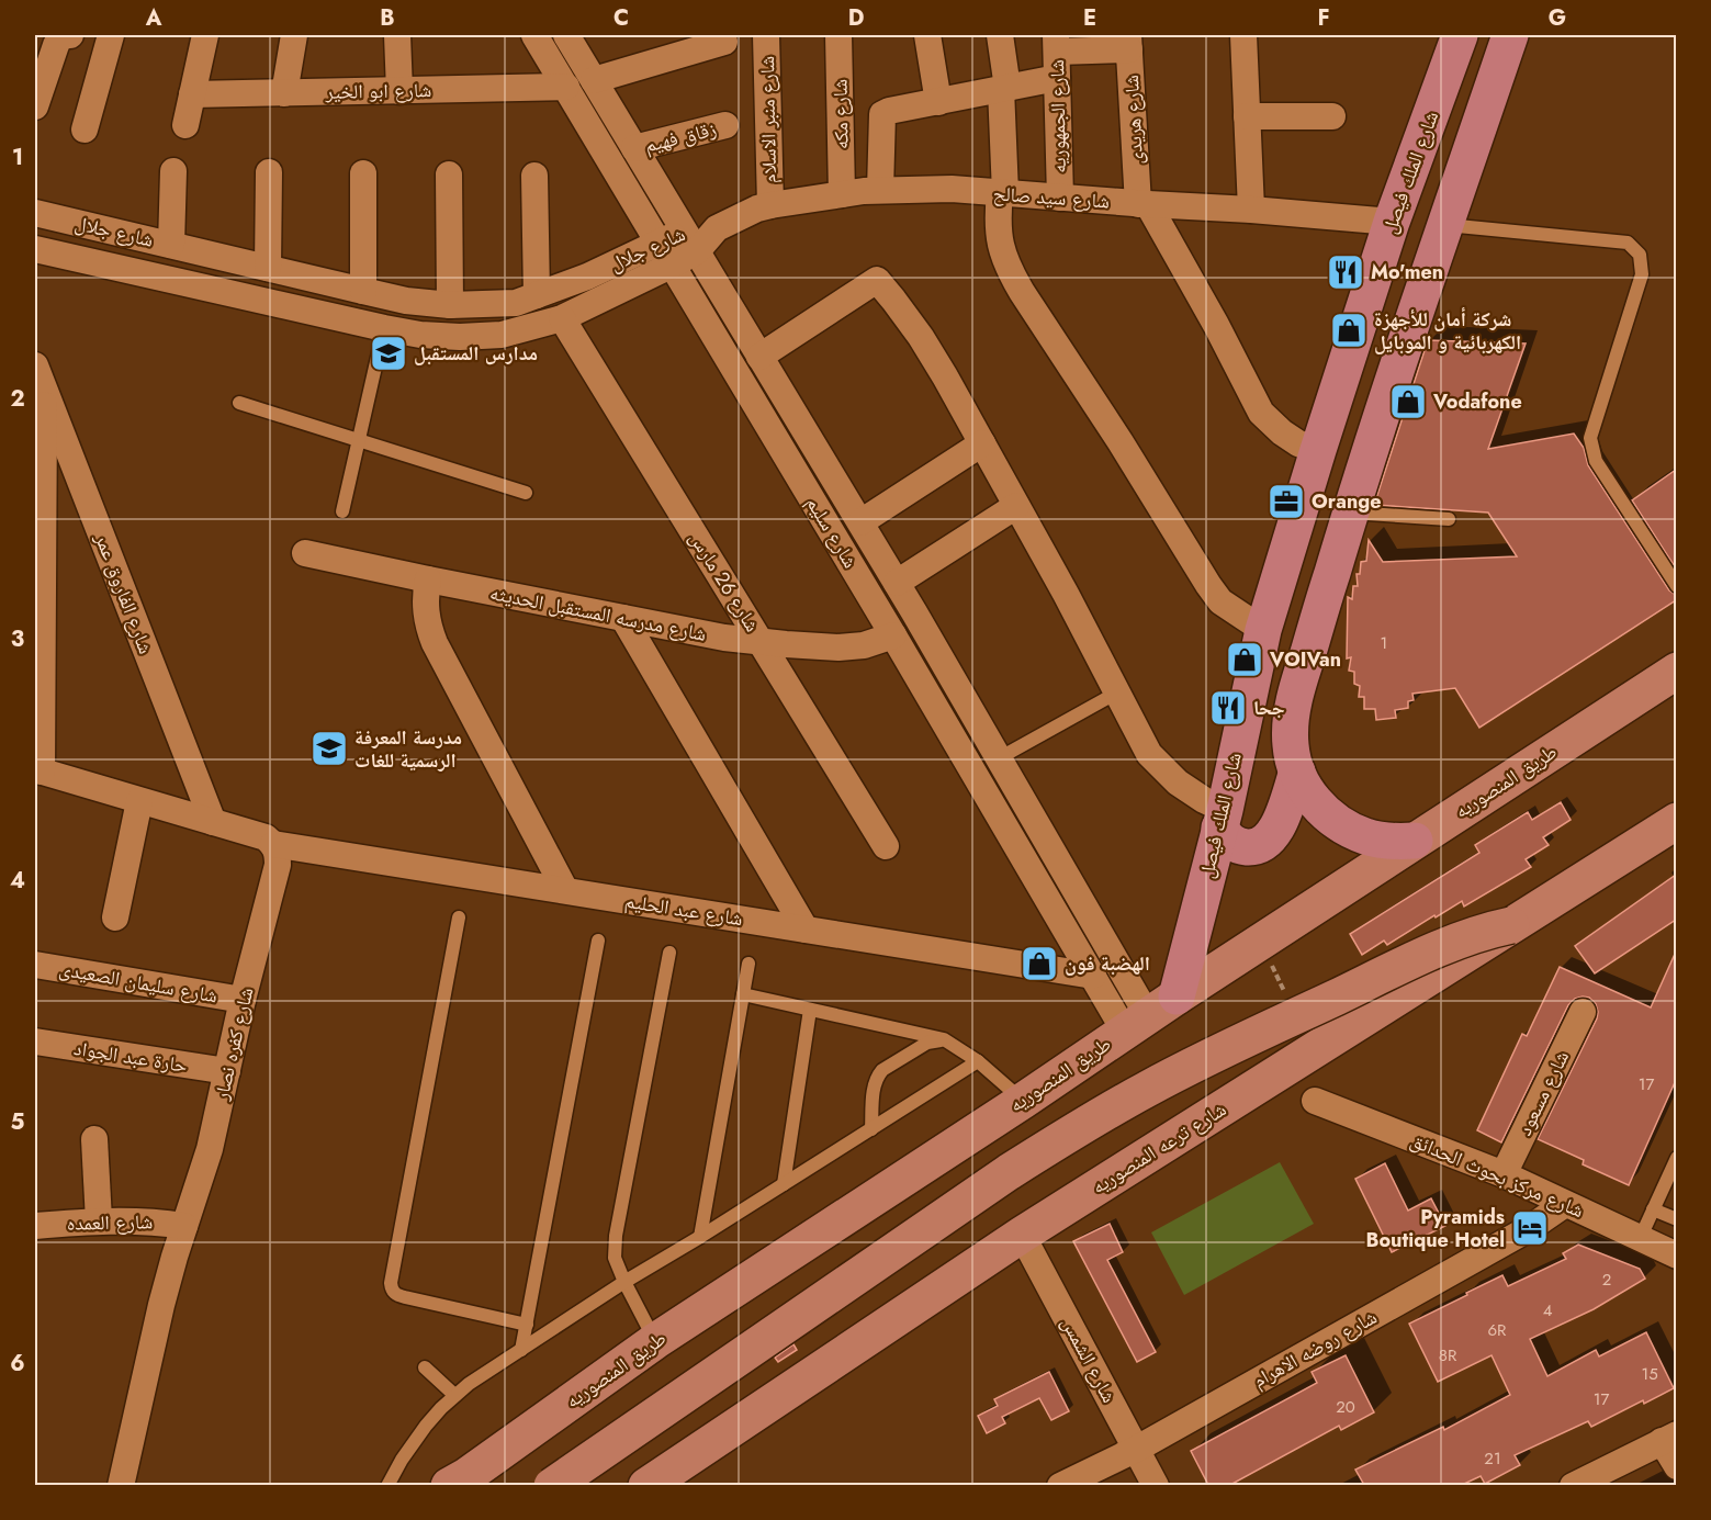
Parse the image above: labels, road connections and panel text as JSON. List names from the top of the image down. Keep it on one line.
{"streets":{"main road":["شارع الملك فيصل","طريق المنصوريه","شارع ترعه المنصوريه"],"street":["شارع ابو الخير","شارع مكه","شارع الجمهوريه","شارع منبر الاسلام","شارع هريدى","زقاق فهيم","شارع سيد صالح","شارع جلال","شارع سليم","شارع 26 مارس","شارع الفاروق عمر","شارع مدرسه المستقبل الحديثه","شارع عبد الحليم","شارع سليمان الصعيدى","شارع كفره نصار","حارة عبد الجواد","شارع مسعود","شارع مركز بحوث الحدائق","شارع العمده","شارع روضه الاهرام","شارع الشمس"]},"crossings":[["شارع ابو الخير","شارع سليم"],["شارع مكه","شارع سيد صالح"],["شارع الجمهوريه","شارع سيد صالح"],["شارع منبر الاسلام","شارع سيد صالح"],["شارع هريدى","شارع سيد صالح"],["زقاق فهيم","شارع سليم"],["شارع الملك فيصل","شارع سيد صالح"],["شارع الملك فيصل","شارع سليم"],["شارع الملك فيصل","طريق المنصوريه"],["شارع سيد صالح","شارع جلال"],["شارع جلال","شارع سليم"],["شارع جلال","شارع 26 مارس"],["شارع سليم","شارع مدرسه المستقبل الحديثه"],["شارع سليم","طريق المنصوريه"],["شارع سليم","شارع عبد الحليم"],["شارع 26 مارس","شارع مدرسه المستقبل الحديثه"],["شارع عبد الحليم","شارع كفره نصار"],["شارع سليمان الصعيدى","شارع كفره نصار"],["شارع كفره نصار","حارة عبد الجواد"],["شارع كفره نصار","شارع العمده"],["شارع مسعود","شارع مركز بحوث الحدائق"],["شارع ترعه المنصوريه","شارع الشمس"],["شارع مركز بحوث الحدائق","شارع روضه الاهرام"],["شارع روضه الاهرام","شارع الشمس"]],"places":{"restaurant":["Mo'men","جحا"],"shop":["شركة أمان للأجهزة الكهربائية و الموبايل","Vodafone","VOIVan","الهضبة فون"],"school or university":["مدارس المستقبل","مدرسة المعرفة الرسمية للغات"],"office":["Orange"],"hotel":["Pyramids Boutique Hotel"]},"house_numbers":["1","17","2","4","6R","8R","15","17","20","21"],"grid":{"columns":["A","B","C","D","E","F","G"],"rows":["1","2","3","4","5","6"]}}
